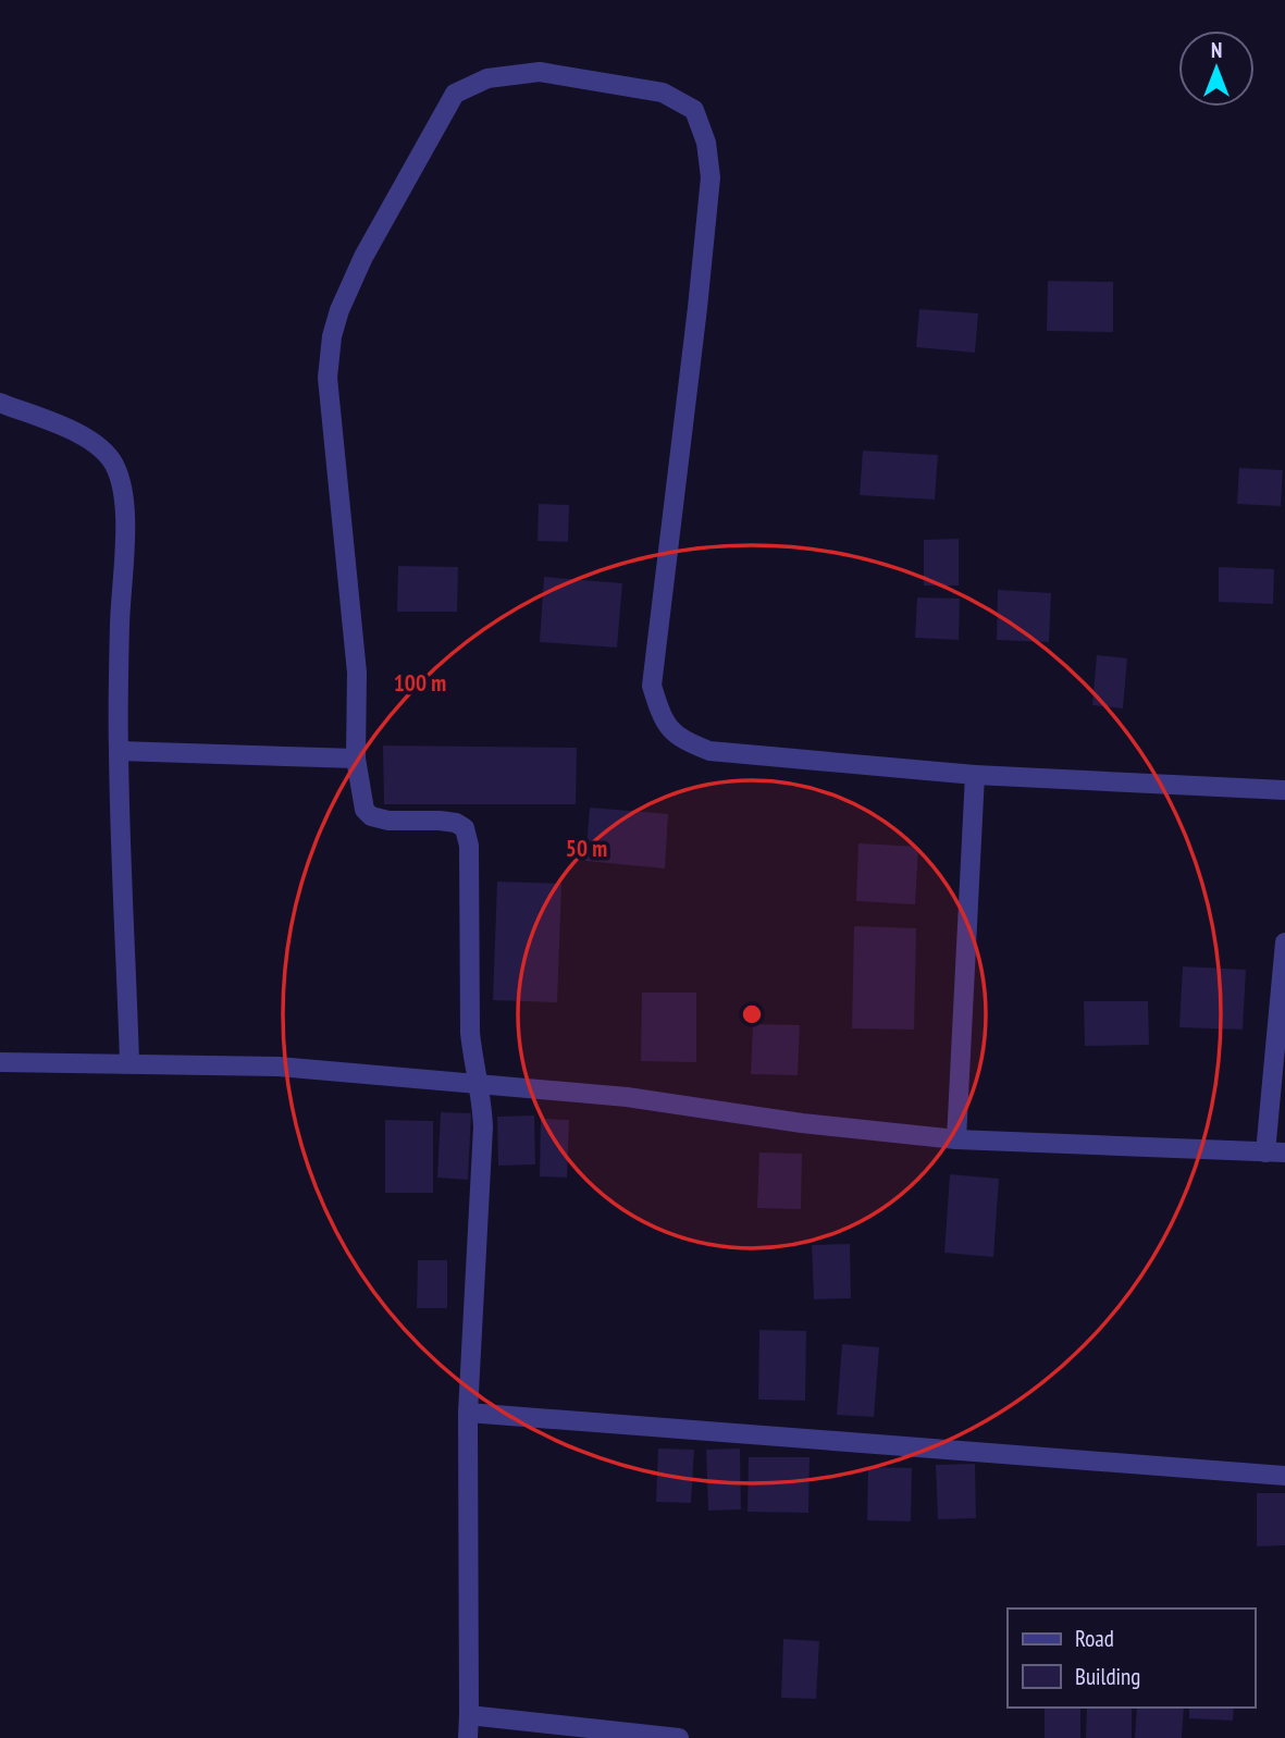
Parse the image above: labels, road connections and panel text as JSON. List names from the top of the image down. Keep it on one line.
{"legend":["Road","Building"],"north":"top","rings":["100 m","50 m"]}
